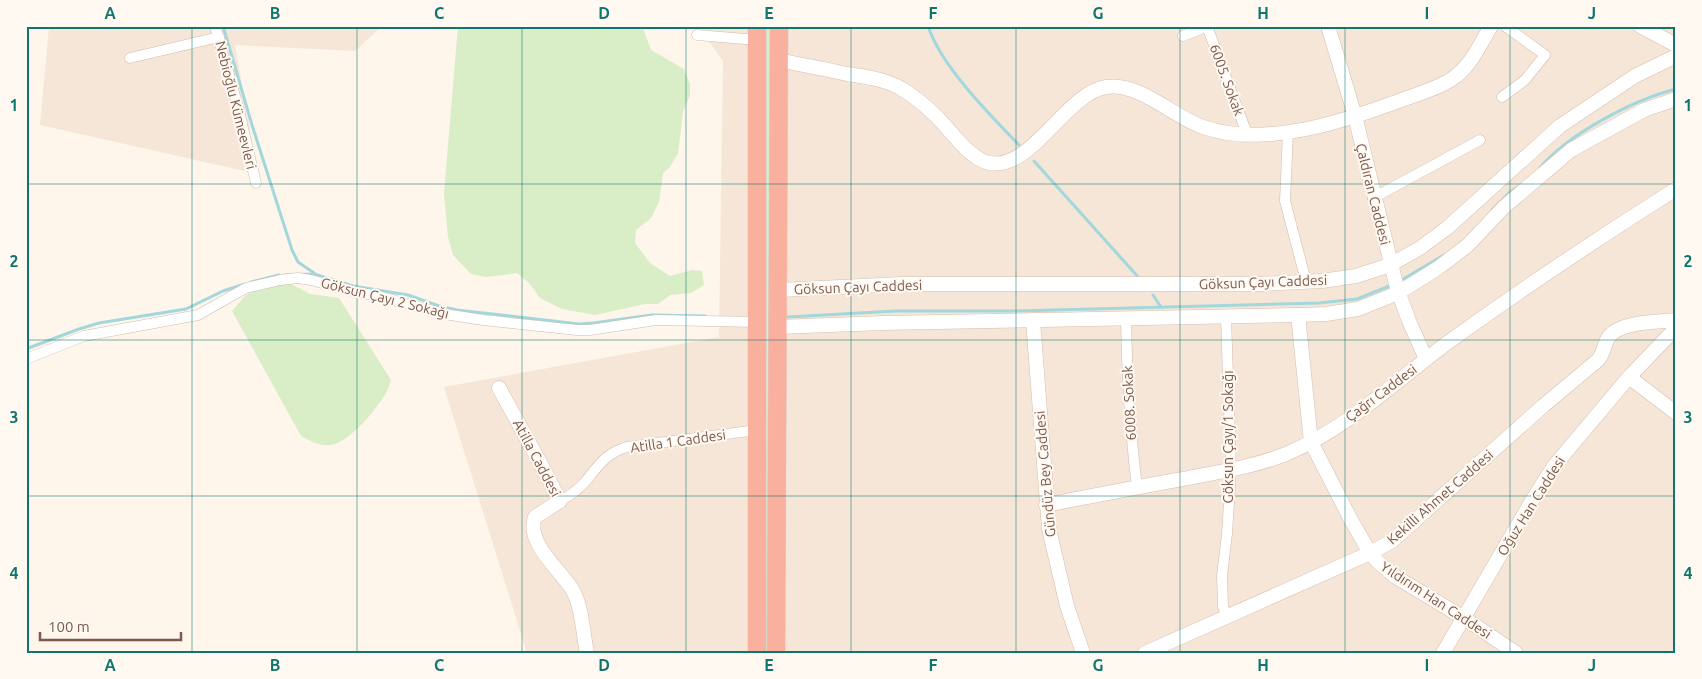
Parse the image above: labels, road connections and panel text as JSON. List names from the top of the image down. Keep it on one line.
{"streets":{"street":["6005. Sokak","Nebioğlu Kümeevleri","Çaldıran Caddesi","Göksun Çayı Caddesi","Göksun Çayı 2 Sokağı","Çağrı Caddesi","6008. Sokak","Göksun Çayı/1 Sokağı","Atilla 1 Caddesi","Atilla Caddesi","Gündüz Bey Caddesi","Kekilli Ahmet Caddesi","Oğuz Han Caddesi","Yıldırım Han Caddesi"]},"crossings":[["Çaldıran Caddesi","Göksun Çayı Caddesi"],["Çaldıran Caddesi","Çağrı Caddesi"],["Çağrı Caddesi","6008. Sokak"],["Çağrı Caddesi","Göksun Çayı/1 Sokağı"],["Çağrı Caddesi","Gündüz Bey Caddesi"],["Çağrı Caddesi","Yıldırım Han Caddesi"],["Göksun Çayı/1 Sokağı","Kekilli Ahmet Caddesi"],["Atilla 1 Caddesi","Atilla Caddesi"],["Kekilli Ahmet Caddesi","Yıldırım Han Caddesi"],["Oğuz Han Caddesi","Yıldırım Han Caddesi"]],"scale_bar":"100 m","grid":{"columns":["A","B","C","D","E","F","G","H","I","J"],"rows":["1","2","3","4"]}}
